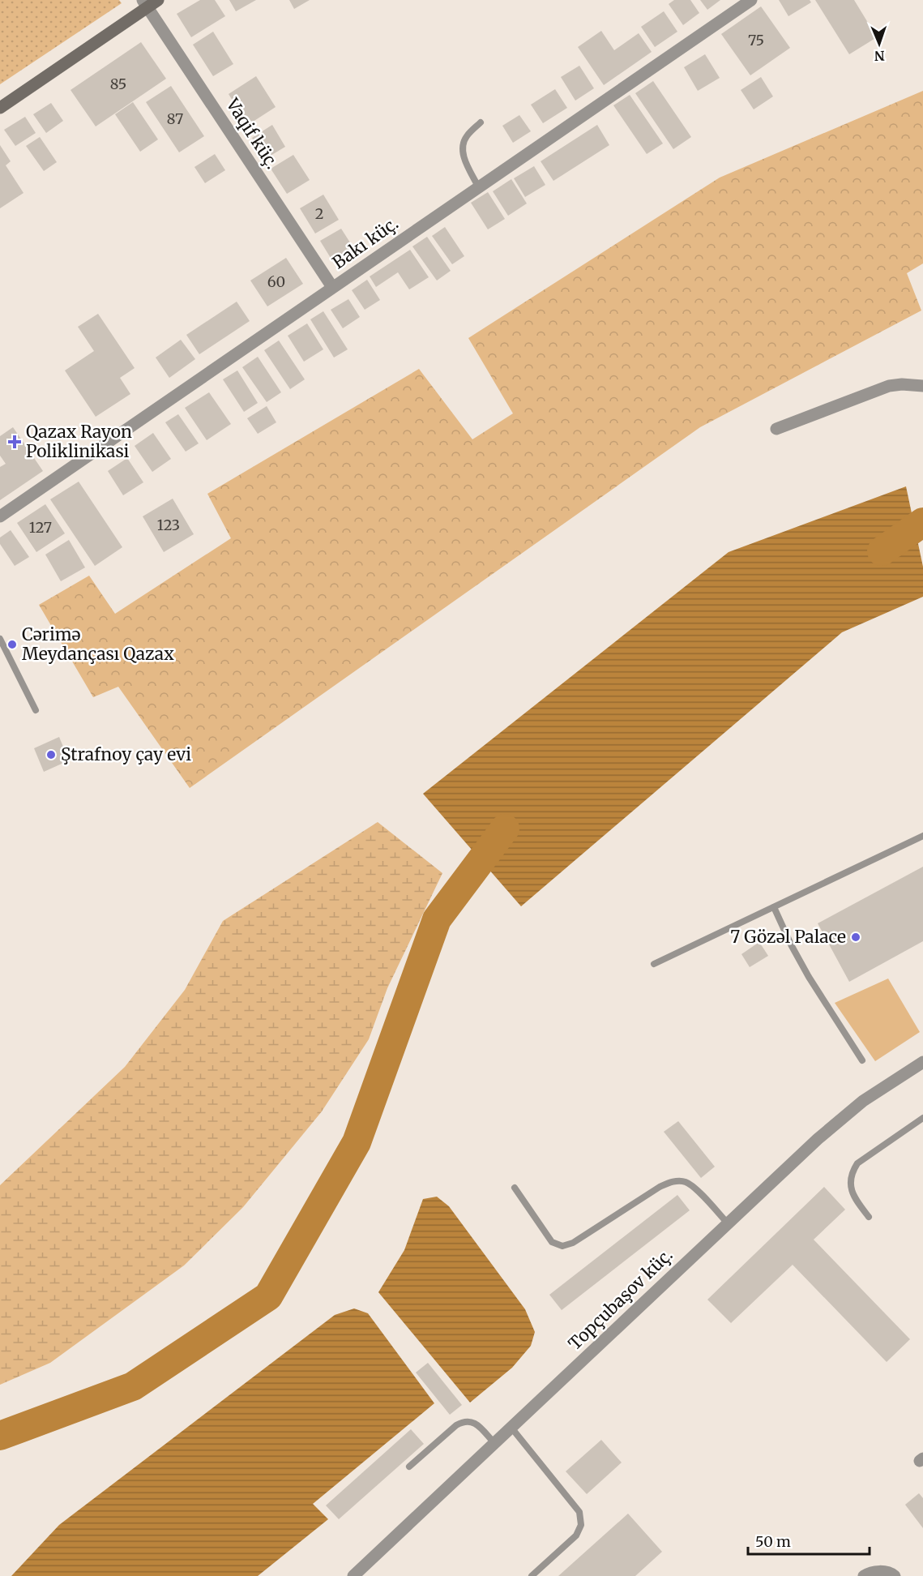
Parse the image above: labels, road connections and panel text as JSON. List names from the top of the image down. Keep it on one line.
{"streets":{"street":["Vaqif küç.","Bakı küç.","Topçubaşov küç."]},"crossings":[["Vaqif küç.","Bakı küç."]],"places":{"health":["Qazax Rayon Poliklinikasi"],"other":["Cərimə Meydançası Qazax","Ştrafnoy çay evi","7 Gözəl Palace"]},"house_numbers":["75","85","87","2","60","123","127"],"scale_bar":"50 m","north":"bottom"}
